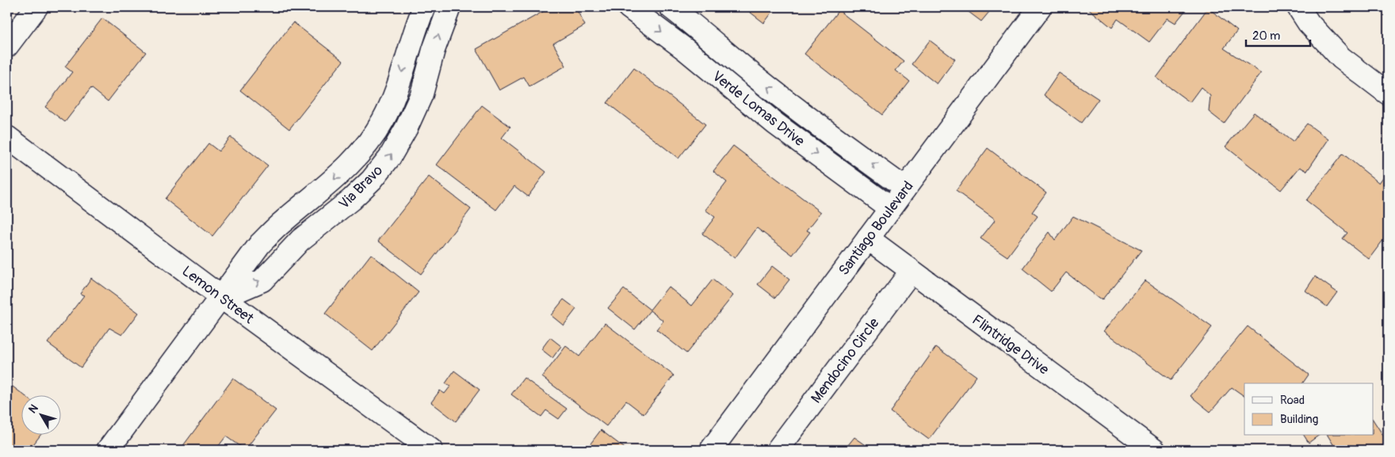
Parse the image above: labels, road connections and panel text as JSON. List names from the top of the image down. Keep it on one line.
{"streets":{"street":["Verde Lomas Drive","Via Bravo","Santiago Boulevard","Lemon Street","Flintridge Drive","Mendocino Circle"]},"crossings":[["Verde Lomas Drive","Santiago Boulevard"],["Via Bravo","Lemon Street"],["Santiago Boulevard","Flintridge Drive"],["Flintridge Drive","Mendocino Circle"]],"legend":["Road","Building"],"scale_bar":"20 m","north":"top left"}
